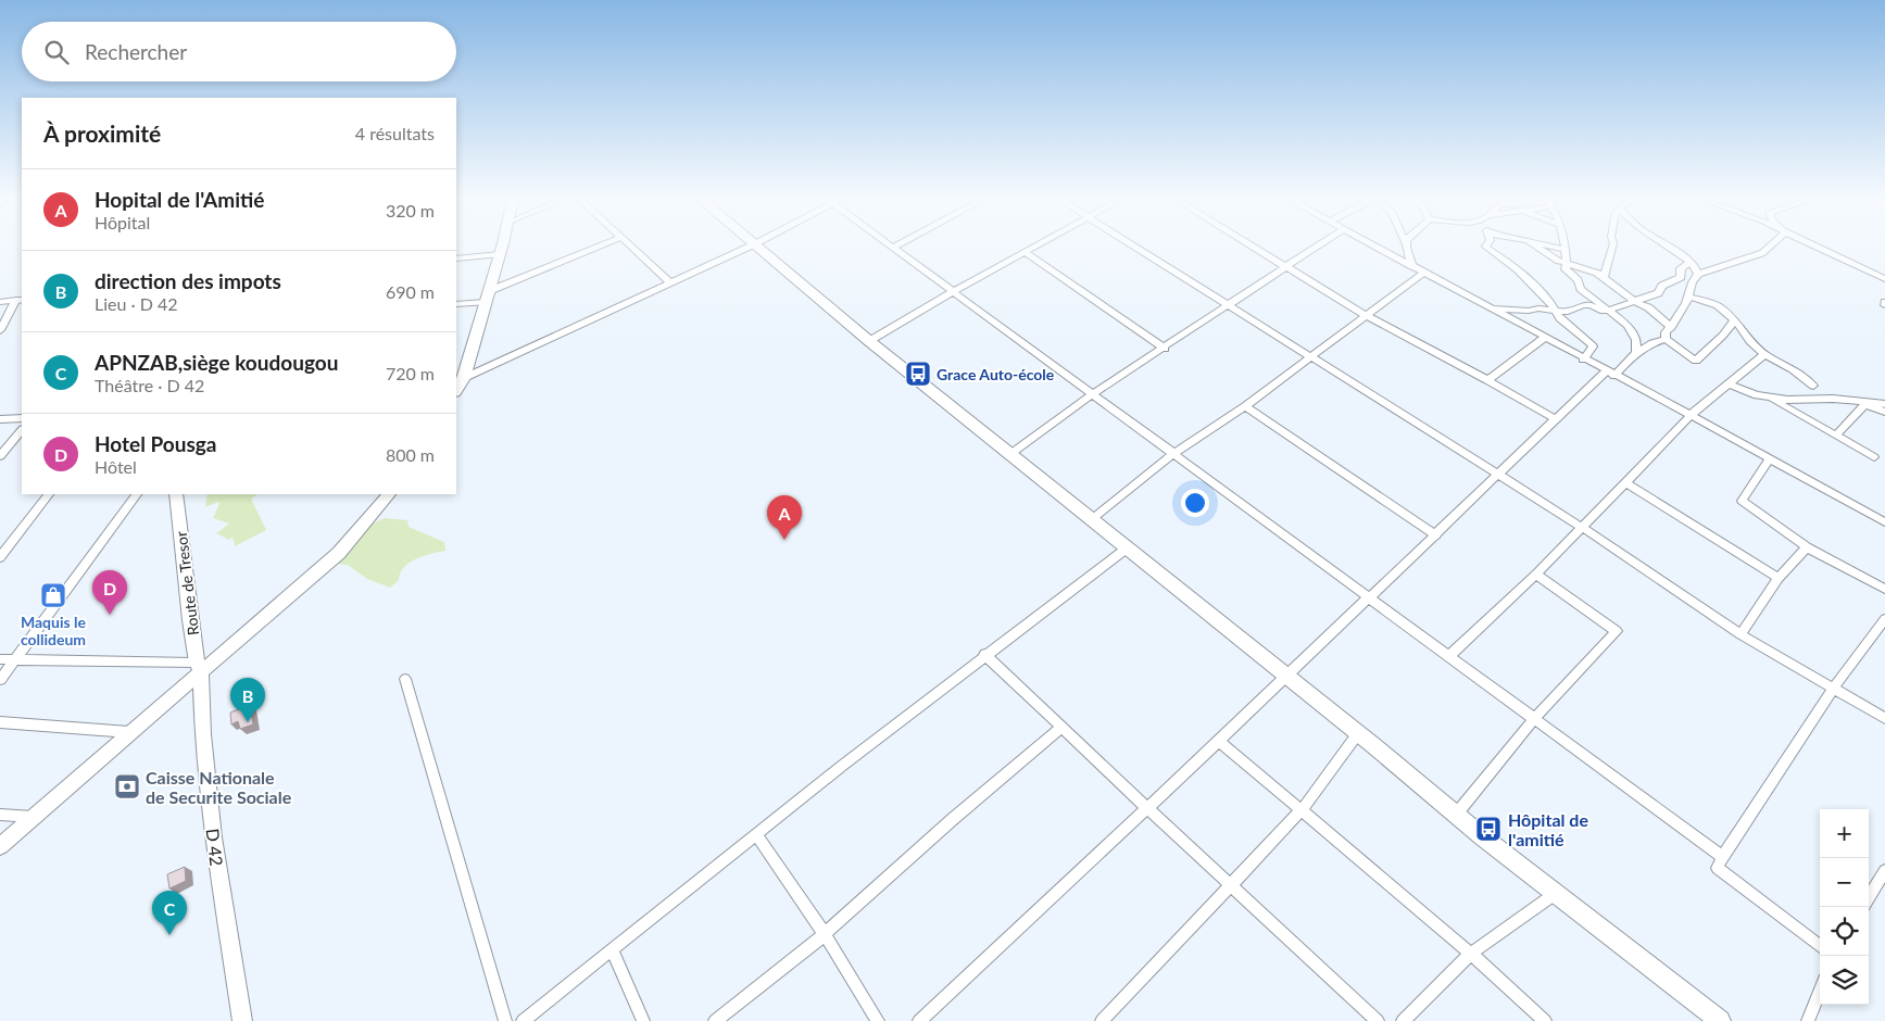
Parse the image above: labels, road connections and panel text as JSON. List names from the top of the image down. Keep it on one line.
{"streets":{"street":["Route de Tresor","D 42"]},"crossings":[["Route de Tresor","D 42"]],"places":{"bus stop":["Grace Auto-école","Hôpital de l'amitié"],"shop":["Maquis le collideum"],"bank":["Caisse Nationale de Securite Sociale"]},"page":{"search":"Rechercher","heading":["À proximité","4 résultats"],"list":[{"mark":"A","name":"Hopital de l'Amitié","note":"Hôpital","value":"320 m"},{"mark":"B","name":"direction des impots","note":"Lieu · D 42","value":"690 m"},{"mark":"C","name":"APNZAB,siège koudougou","note":"Théâtre · D 42","value":"720 m"},{"mark":"D","name":"Hotel Pousga","note":"Hôtel","value":"800 m"}],"pins":["A","D","B","C"],"map_buttons":["+","−"]}}
